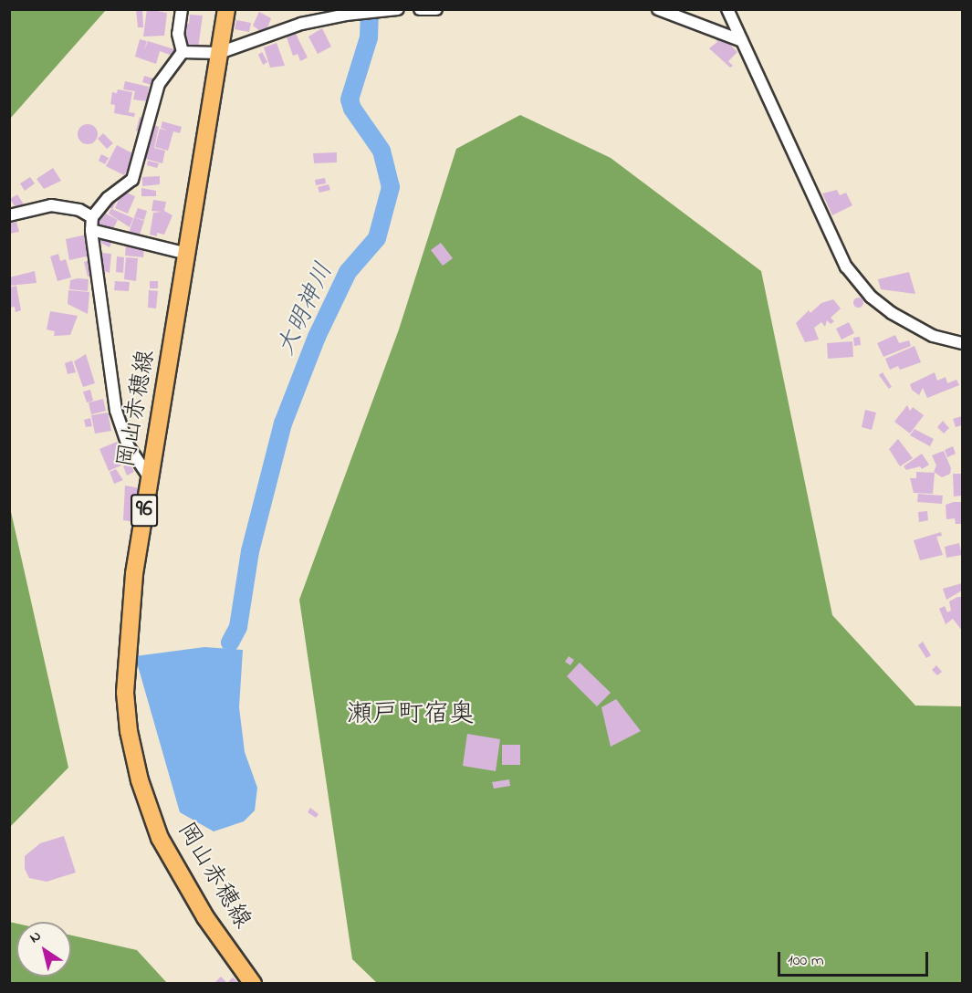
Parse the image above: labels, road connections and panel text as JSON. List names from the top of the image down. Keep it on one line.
{"streets":{"main road":["岡山赤穂線","96"]},"districts":["瀬戸町宿奥"],"water":["大明神川"],"scale_bar":"100 m","north":"top left"}
